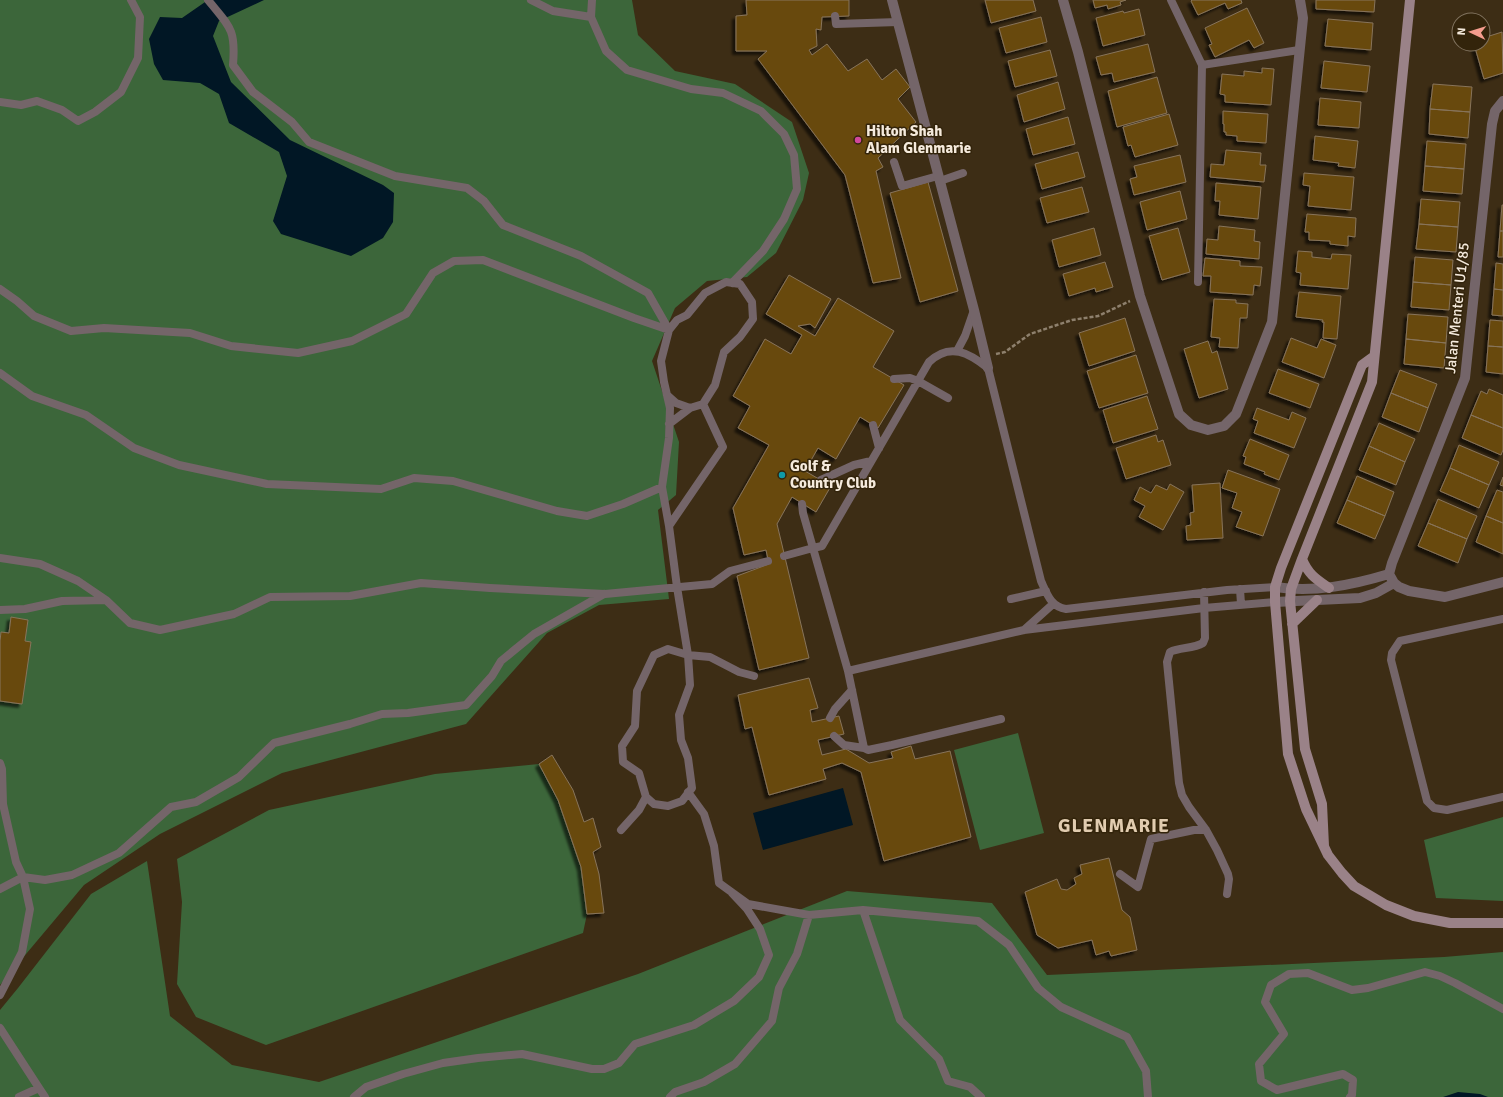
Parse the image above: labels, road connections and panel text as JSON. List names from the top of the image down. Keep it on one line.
{"streets":{"street":["Jalan Menteri U1/85"]},"districts":["GLENMARIE"],"places":["Hilton Shah Alam Glenmarie","Golf & Country Club"],"north":"left"}
